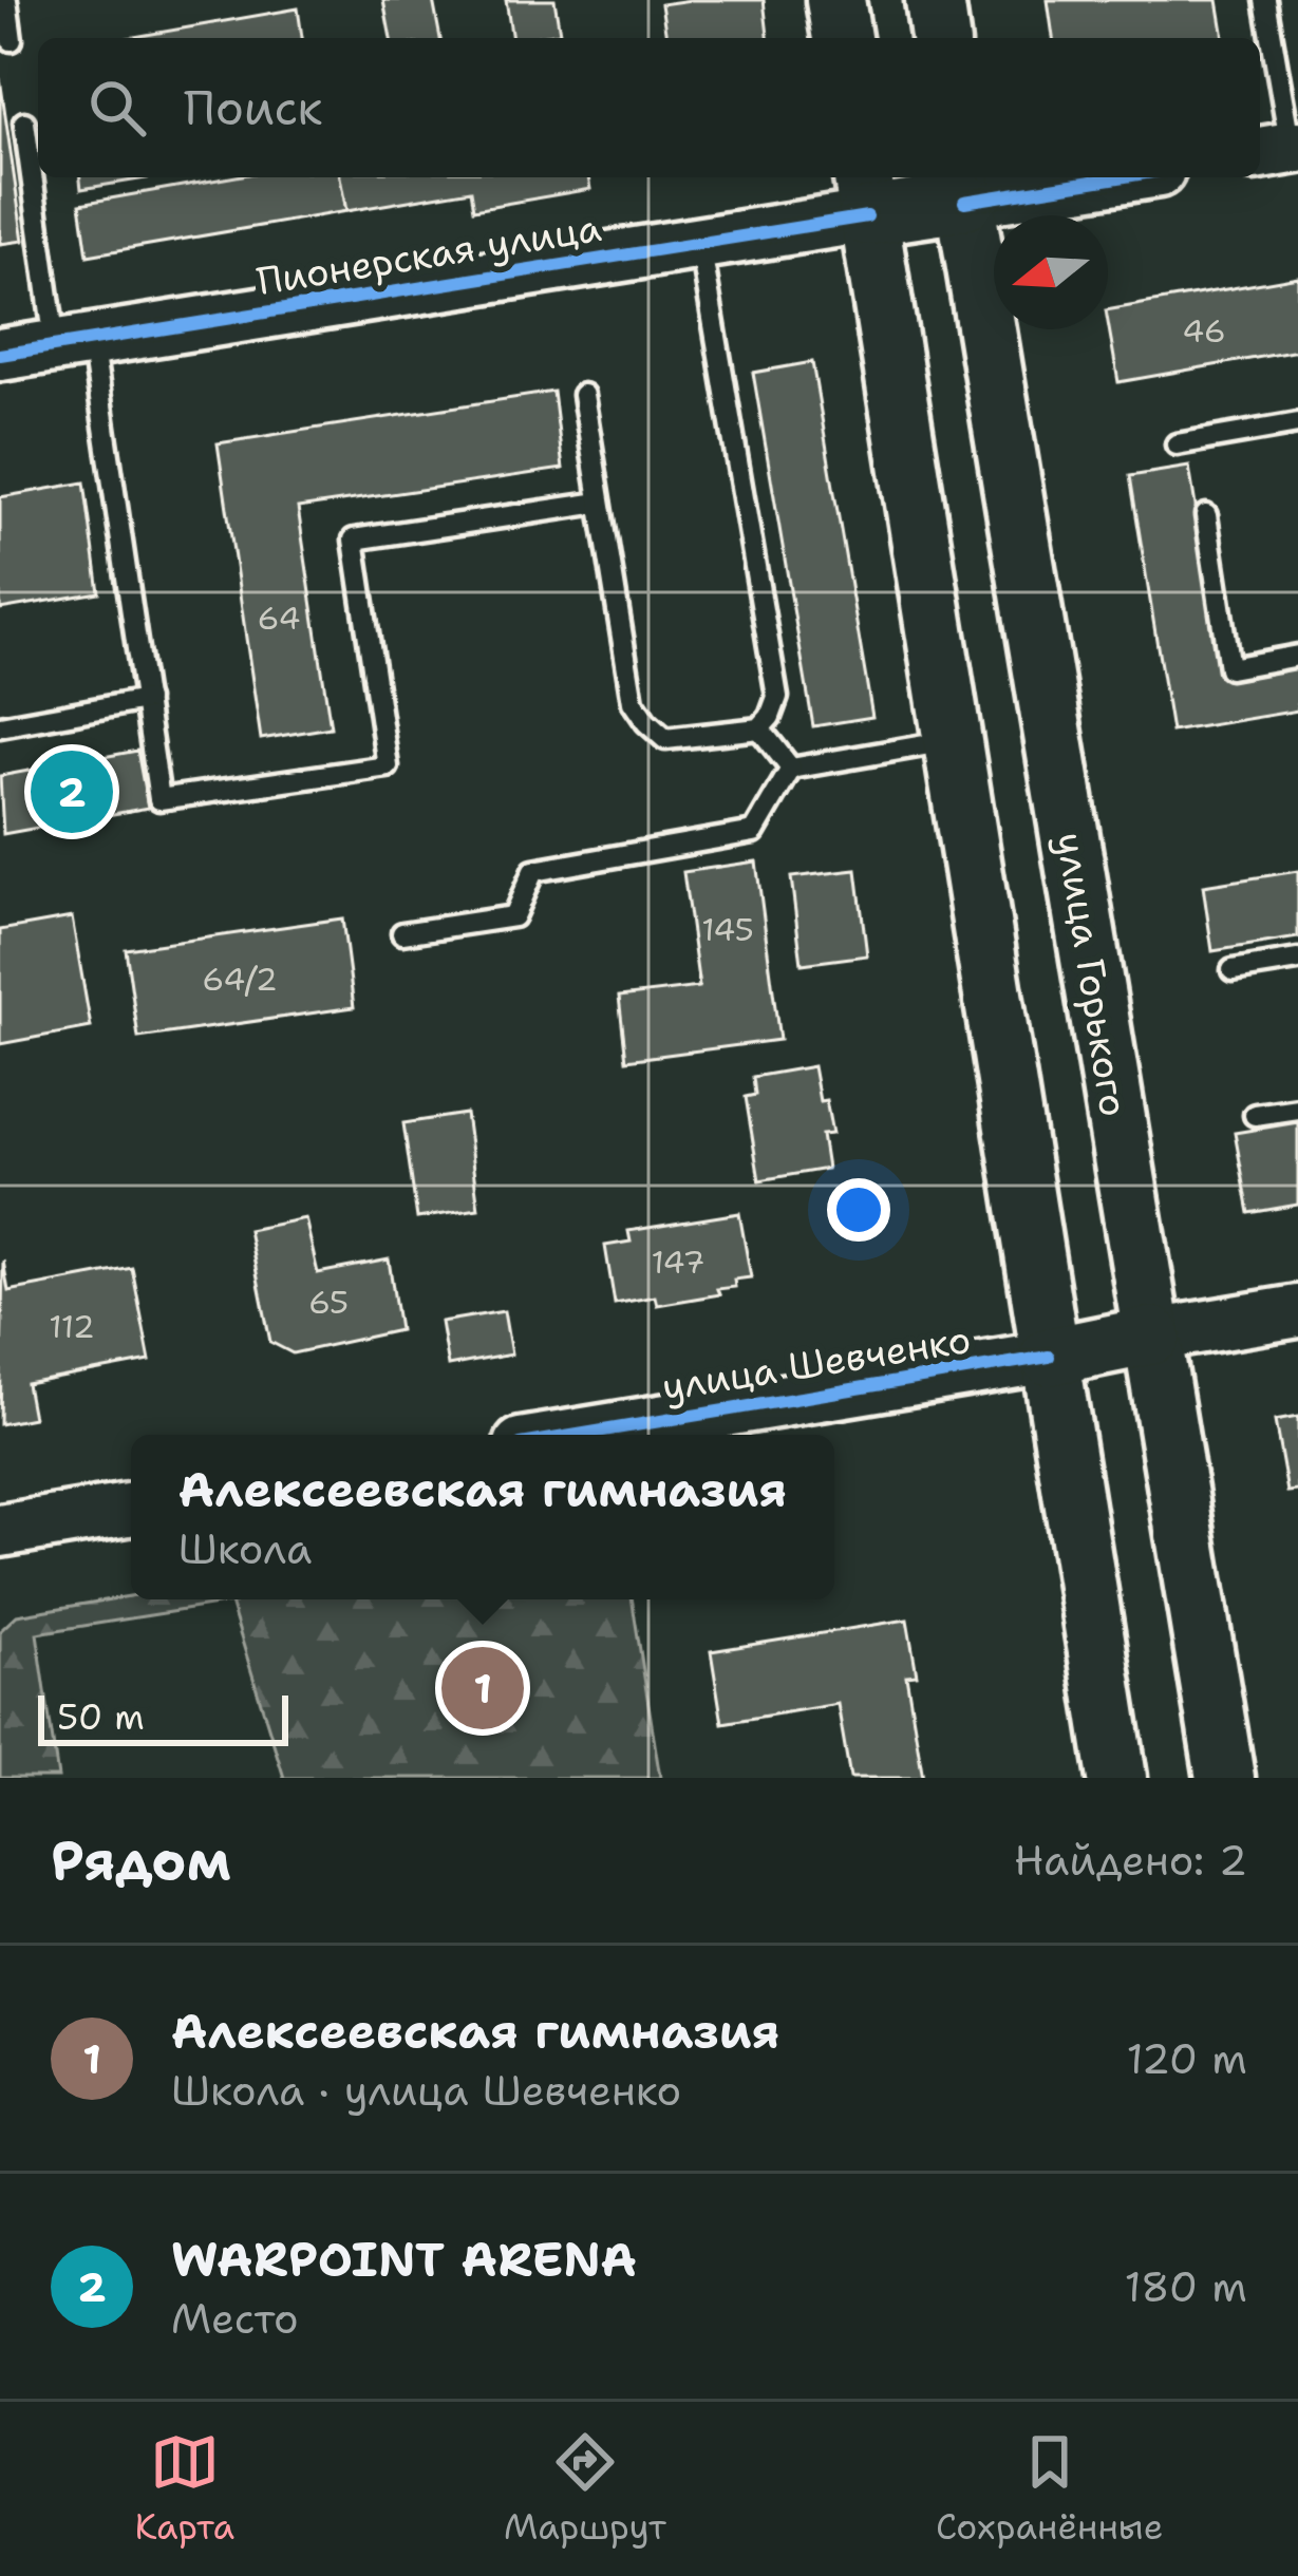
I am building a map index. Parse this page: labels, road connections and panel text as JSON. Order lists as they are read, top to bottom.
{
  "streets": {
    "main road": ["Пионерская улица", "улица Горького", "улица Шевченко"]
  },
  "crossings": [
    ["Пионерская улица", "улица Горького"],
    ["улица Горького", "улица Шевченко"]
  ],
  "house_numbers": [
    "46",
    "64",
    "145",
    "64/2",
    "147",
    "65",
    "112"
  ],
  "scale_bar": "50 m",
  "north": "left",
  "page": {
    "search": "Поиск",
    "pins": ["2", "1"],
    "popup": ["Алексеевская гимназия", "Школа"],
    "scale": "50 m",
    "heading": ["Рядом", "Найдено: 2"],
    "list": [
      {
        "mark": "1",
        "name": "Алексеевская гимназия",
        "note": "Школа · улица Шевченко",
        "value": "120 m"
      },
      {
        "mark": "2",
        "name": "WARPOINT ARENA",
        "note": "Место",
        "value": "180 m"
      }
    ],
    "nav": ["Карта", "Маршрут", "Сохранённые"]
  }
}
